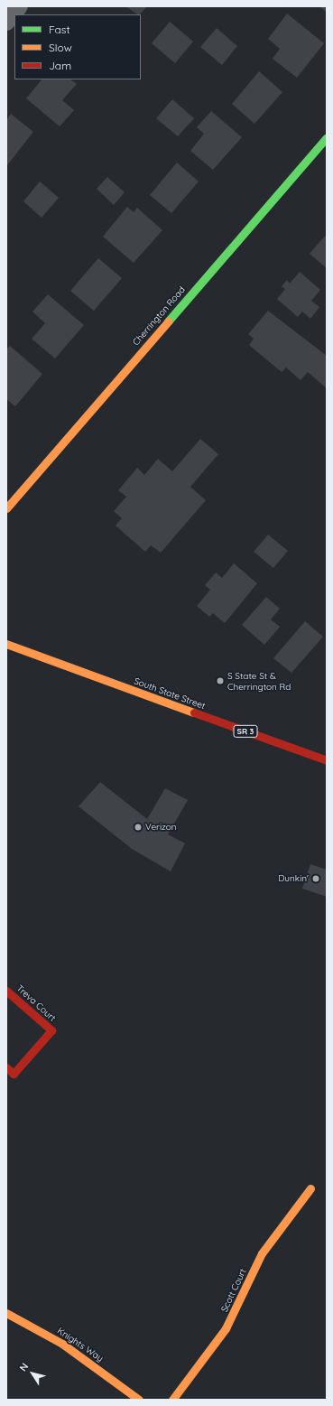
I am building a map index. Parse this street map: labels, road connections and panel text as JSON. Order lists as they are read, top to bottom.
{
  "streets": {
    "street": [
      "Cherrington Road",
      "South State Street",
      "SR 3",
      "Treva Court",
      "Scott Court",
      "Knights Way"
    ]
  },
  "places": ["S State St & Cherrington Rd", "Verizon", "Dunkin'"],
  "legend": ["Fast", "Slow", "Jam"],
  "north": "top left"
}
